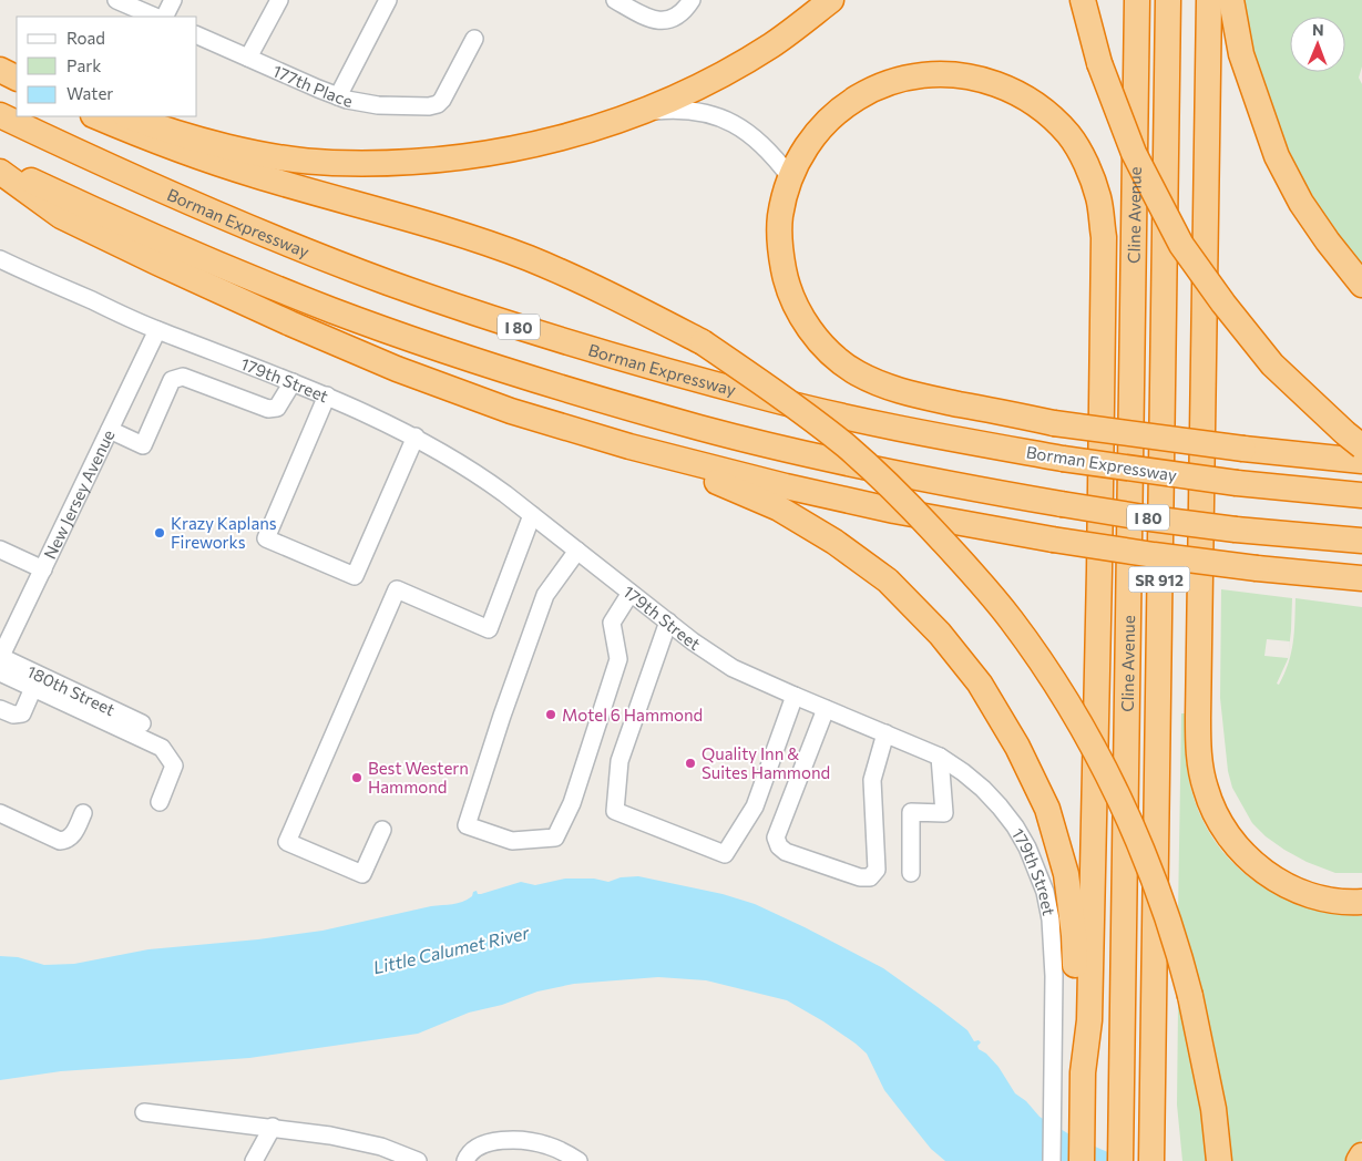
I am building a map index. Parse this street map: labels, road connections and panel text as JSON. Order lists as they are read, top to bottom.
{
  "streets": {
    "highway": [
      "Cline Avenue",
      "Borman Expressway",
      "I 80",
      "SR 912"
    ],
    "street": [
      "177th Place",
      "179th Street",
      "New Jersey Avenue",
      "180th Street"
    ]
  },
  "crossings": [
    ["179th Street", "New Jersey Avenue"],
    ["New Jersey Avenue", "180th Street"]
  ],
  "water": ["Little Calumet River"],
  "places": [
    "Krazy Kaplans Fireworks",
    "Motel 6 Hammond",
    "Quality Inn & Suites Hammond",
    "Best Western Hammond"
  ],
  "legend": ["Road", "Park", "Water"],
  "north": "top"
}
